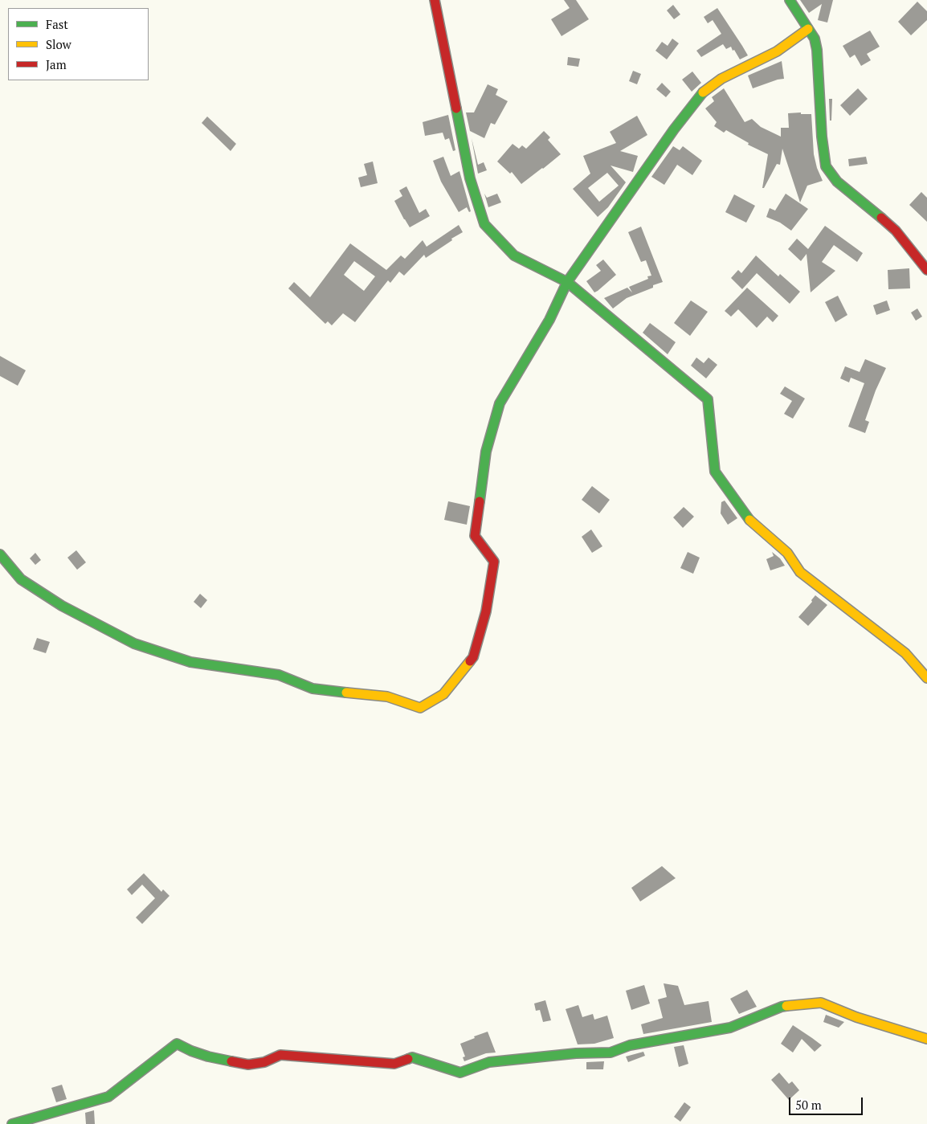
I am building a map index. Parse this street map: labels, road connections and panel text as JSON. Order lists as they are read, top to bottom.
{
  "legend": ["Fast", "Slow", "Jam"],
  "scale_bar": "50 m"
}
